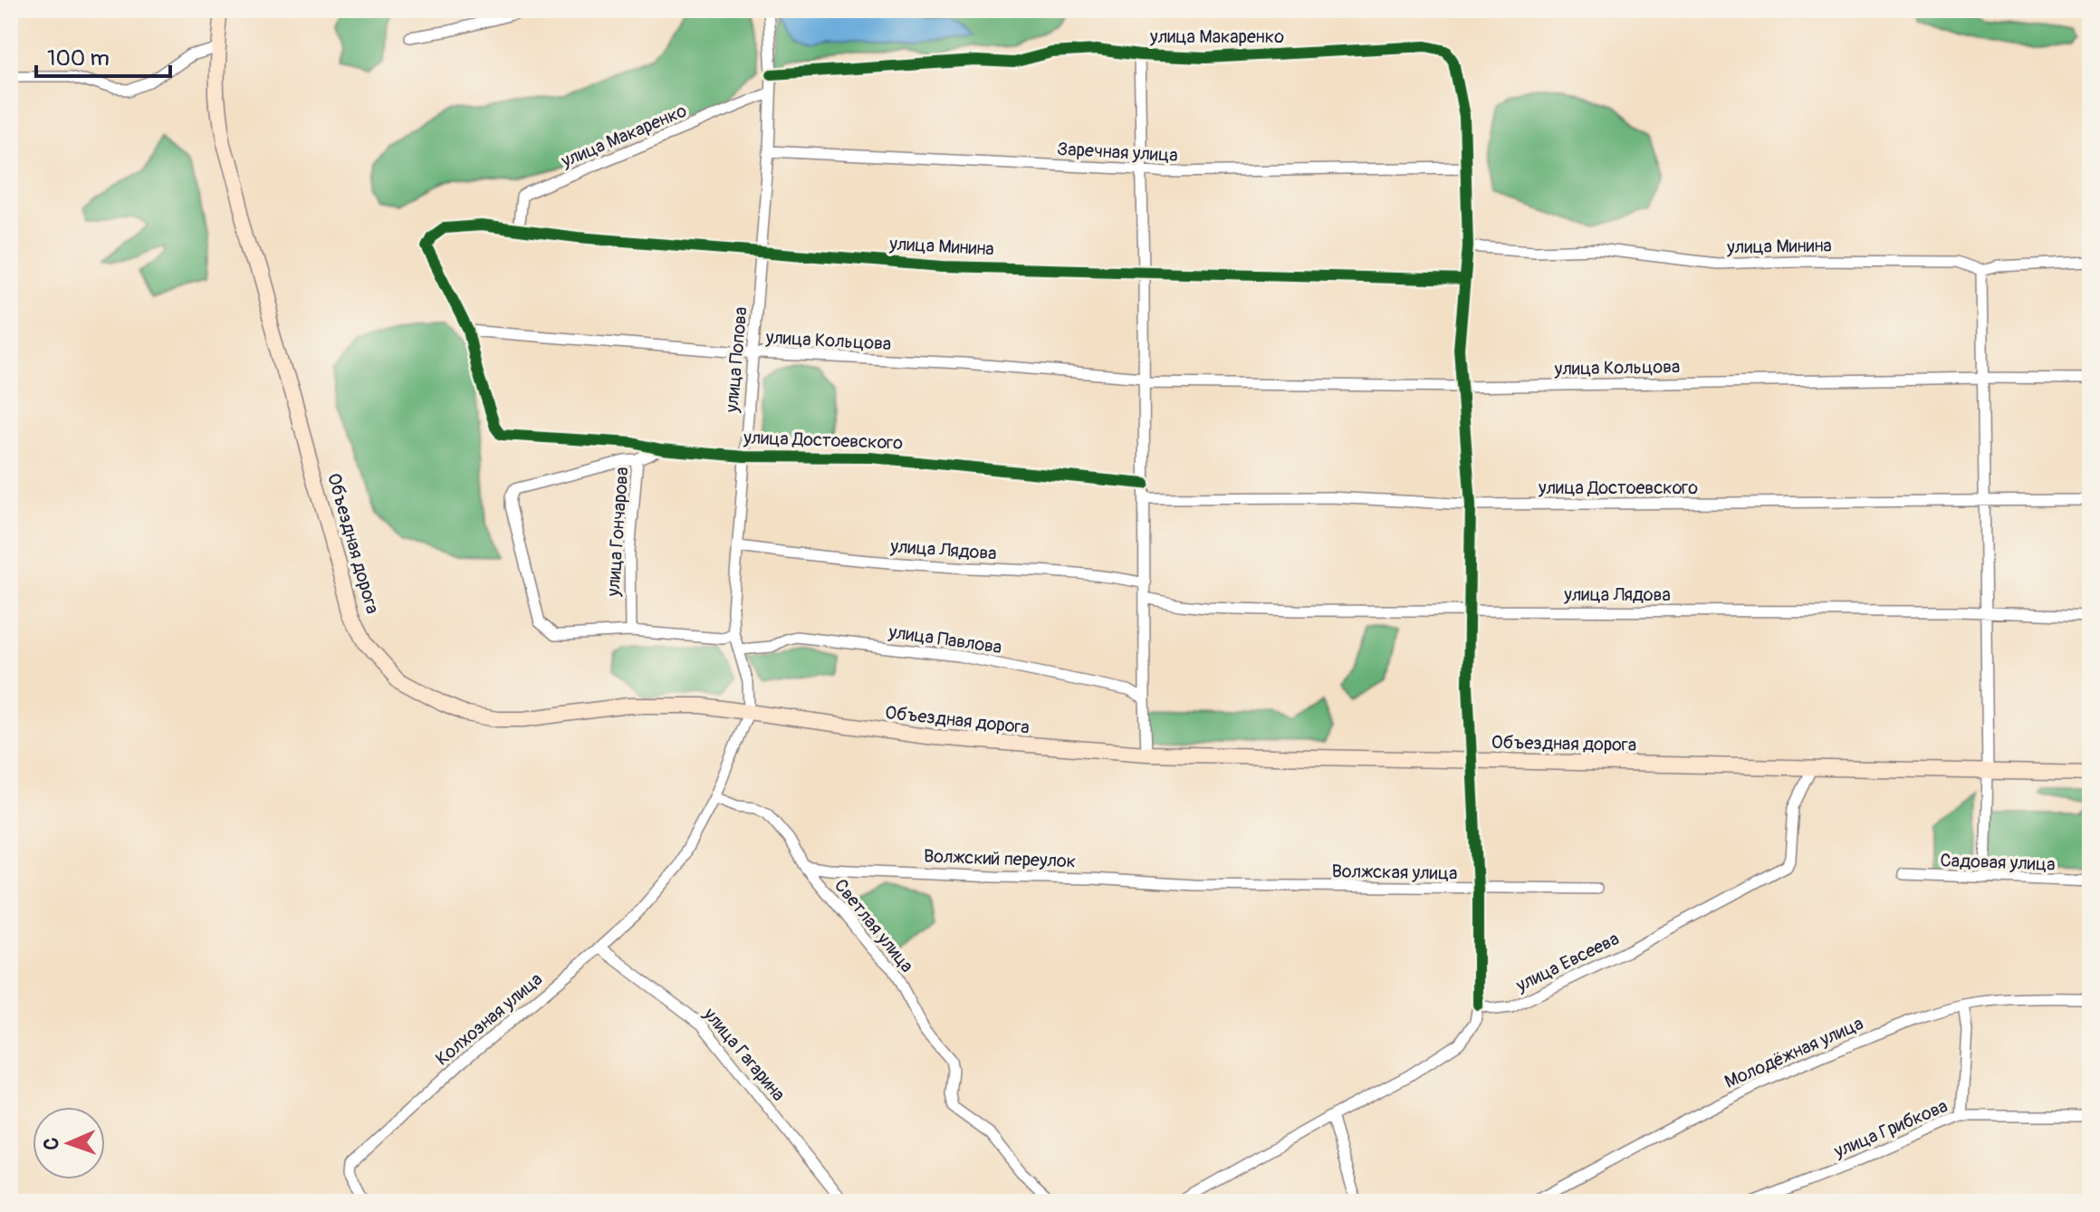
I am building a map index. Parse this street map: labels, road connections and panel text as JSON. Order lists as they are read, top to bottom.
{
  "streets": {
    "main road": ["Объездная дорога"],
    "street": [
      "улица Макаренко",
      "Заречная улица",
      "улица Минина",
      "улица Кольцова",
      "улица Попова",
      "улица Достоевского",
      "улица Гончарова",
      "улица Лядова",
      "улица Павлова",
      "Волжский переулок",
      "Садовая улица",
      "Волжская улица",
      "Светлая улица",
      "улица Евсеева",
      "Колхозная улица",
      "Молодёжная улица",
      "улица Гагарина",
      "улица Грибкова"
    ]
  },
  "crossings": [
    ["улица Макаренко", "Заречная улица"],
    ["улица Макаренко", "улица Минина"],
    ["улица Макаренко", "улица Попова"],
    ["Заречная улица", "улица Попова"],
    ["улица Минина", "улица Кольцова"],
    ["улица Минина", "улица Попова"],
    ["улица Минина", "улица Достоевского"],
    ["улица Кольцова", "улица Попова"],
    ["улица Кольцова", "улица Достоевского"],
    ["улица Попова", "улица Достоевского"],
    ["улица Попова", "Объездная дорога"],
    ["улица Попова", "улица Лядова"],
    ["улица Попова", "улица Павлова"],
    ["улица Попова", "Колхозная улица"],
    ["улица Достоевского", "улица Гончарова"],
    ["Объездная дорога", "улица Евсеева"],
    ["Объездная дорога", "Колхозная улица"],
    ["Волжский переулок", "Волжская улица"],
    ["Волжский переулок", "Светлая улица"],
    ["Светлая улица", "Колхозная улица"],
    ["Колхозная улица", "улица Гагарина"]
  ],
  "scale_bar": "100 m",
  "north": "left"
}
